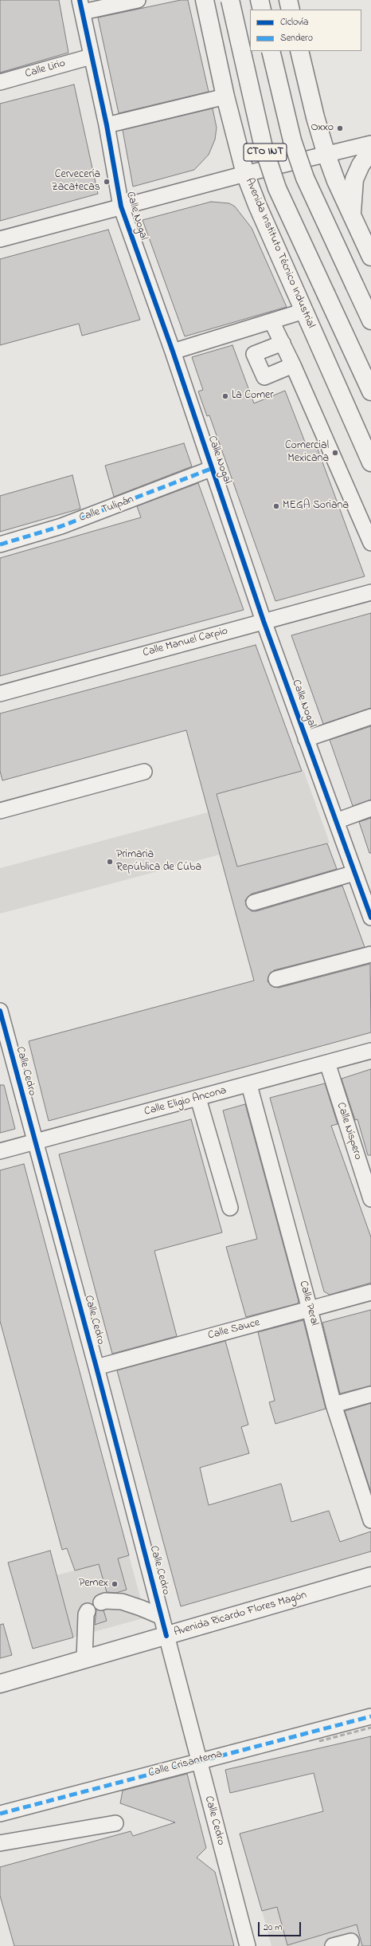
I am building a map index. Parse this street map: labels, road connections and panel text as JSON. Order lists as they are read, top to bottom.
{
  "streets": {
    "main road": ["CTO INT", "Avenida Instituto Técnico Industrial", "Avenida Ricardo Flores Magón"],
    "street": [
      "Calle Lirio",
      "Calle Nogal",
      "Calle Tulipán",
      "Calle Manuel Carpio",
      "Calle Cedro",
      "Calle Eligio Ancona",
      "Calle Níspero",
      "Calle Peral",
      "Calle Sauce",
      "Calle Crisantema"
    ]
  },
  "crossings": [
    ["Calle Lirio", "Calle Nogal"],
    ["Calle Nogal", "Calle Tulipán"],
    ["Calle Nogal", "Calle Manuel Carpio"],
    ["Calle Cedro", "Calle Eligio Ancona"],
    ["Calle Cedro", "Calle Sauce"],
    ["Calle Cedro", "Avenida Ricardo Flores Magón"],
    ["Calle Cedro", "Calle Crisantema"],
    ["Calle Eligio Ancona", "Calle Níspero"],
    ["Calle Eligio Ancona", "Calle Peral"],
    ["Calle Peral", "Calle Sauce"]
  ],
  "places": [
    "Oxxo",
    "Cervecería Zacatecas",
    "La Comer",
    "Comercial Mexicana",
    "MEGA Soriana",
    "Primaria República de Cúba",
    "Pemex"
  ],
  "legend": ["Ciclovía", "Sendero"],
  "scale_bar": "20 m"
}
